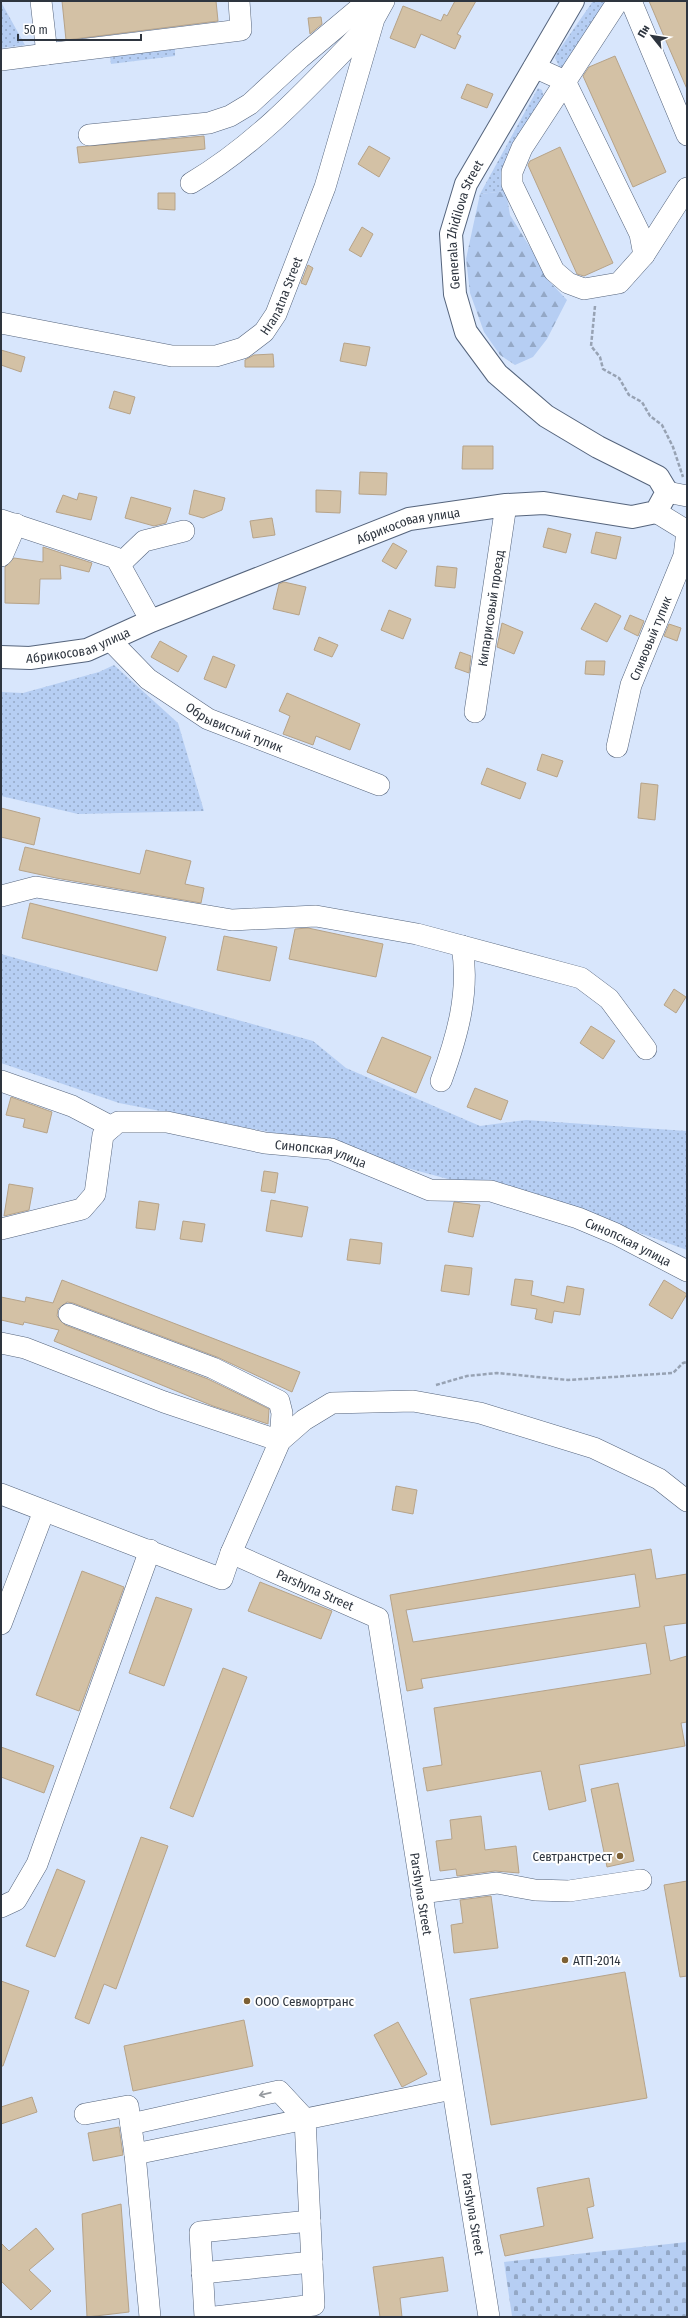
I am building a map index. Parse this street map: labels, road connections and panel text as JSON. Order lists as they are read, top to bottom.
{
  "streets": {
    "main road": ["Generala Zhidilova Street", "Абрикосовая улица"],
    "street": [
      "Hranatna Street",
      "Кипарисовый проезд",
      "Сливовый тупик",
      "Обрывистый тупик",
      "Синопская улица",
      "Parshyna Street"
    ]
  },
  "crossings": [
    ["Абрикосовая улица", "Кипарисовый проезд"],
    ["Абрикосовая улица", "Сливовый тупик"],
    ["Абрикосовая улица", "Обрывистый тупик"]
  ],
  "places": ["Севтранстрест", "АТП-2014", "ООО Севмортранс"],
  "scale_bar": "50 m",
  "north": "top left"
}
